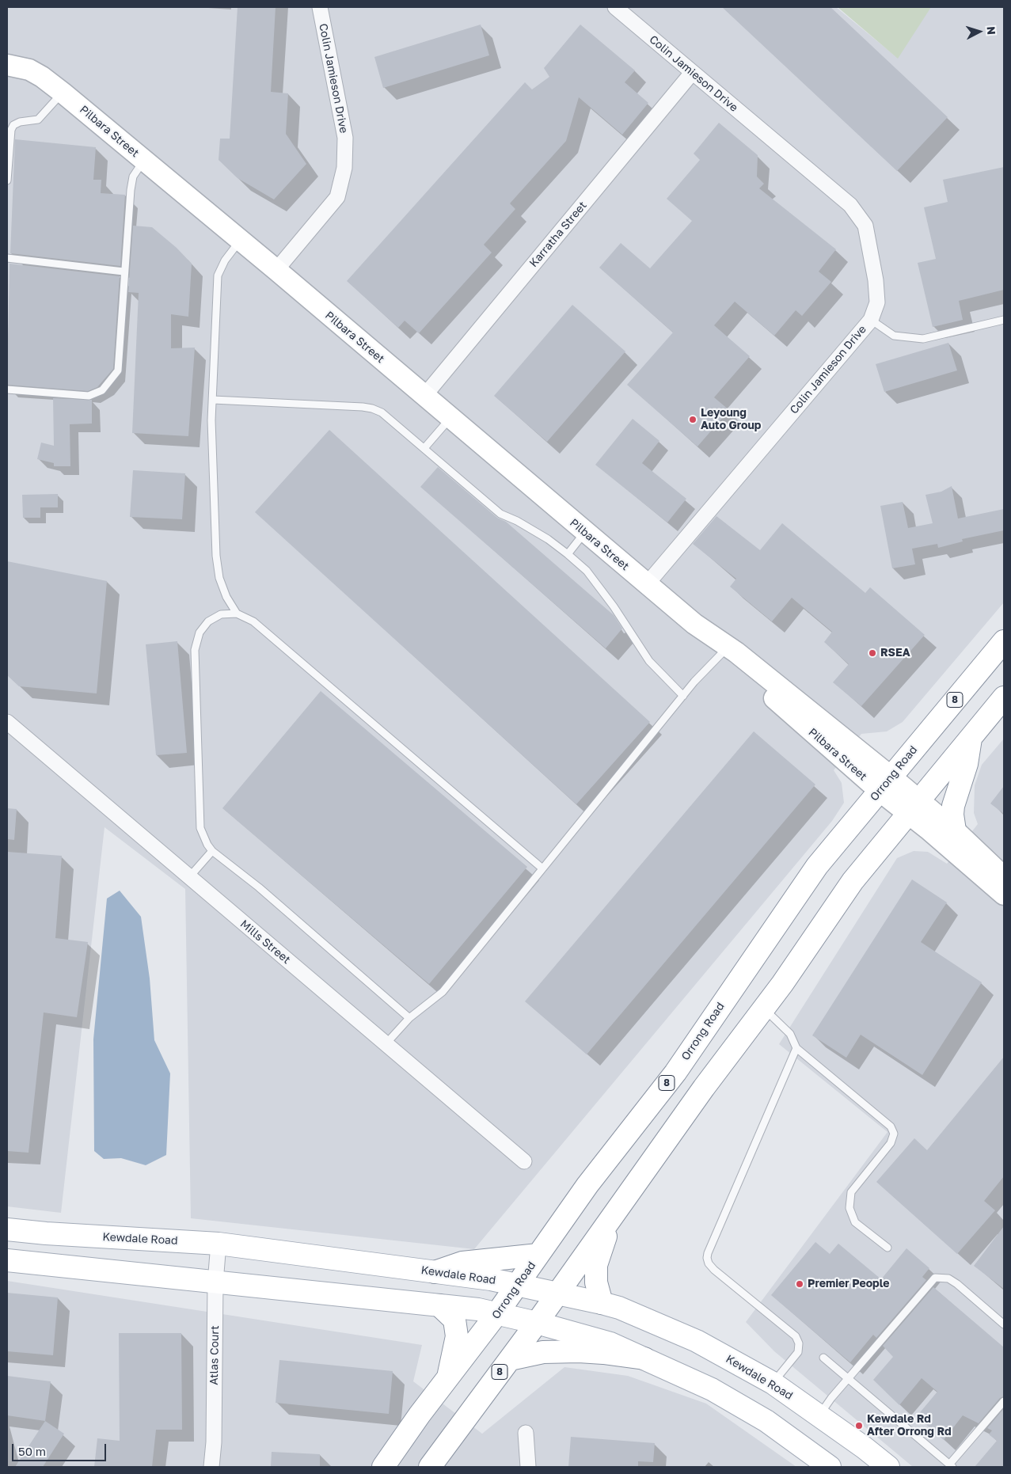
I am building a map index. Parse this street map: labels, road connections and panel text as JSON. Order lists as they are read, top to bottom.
{
  "streets": {
    "main road": [
      "Pilbara Street",
      "8",
      "Orrong Road",
      "Kewdale Road"
    ],
    "street": [
      "Colin Jamieson Drive",
      "Karratha Street",
      "Mills Street",
      "Atlas Court"
    ]
  },
  "crossings": [
    ["Colin Jamieson Drive", "Pilbara Street"],
    ["Colin Jamieson Drive", "Karratha Street"],
    ["Pilbara Street", "Karratha Street"],
    ["Pilbara Street", "8"],
    ["Pilbara Street", "Orrong Road"],
    ["8", "Kewdale Road"],
    ["Orrong Road", "Kewdale Road"],
    ["Kewdale Road", "Atlas Court"]
  ],
  "places": [
    "Leyoung Auto Group",
    "RSEA",
    "Premier People",
    "Kewdale Rd After Orrong Rd"
  ],
  "scale_bar": "50 m",
  "north": "right"
}
